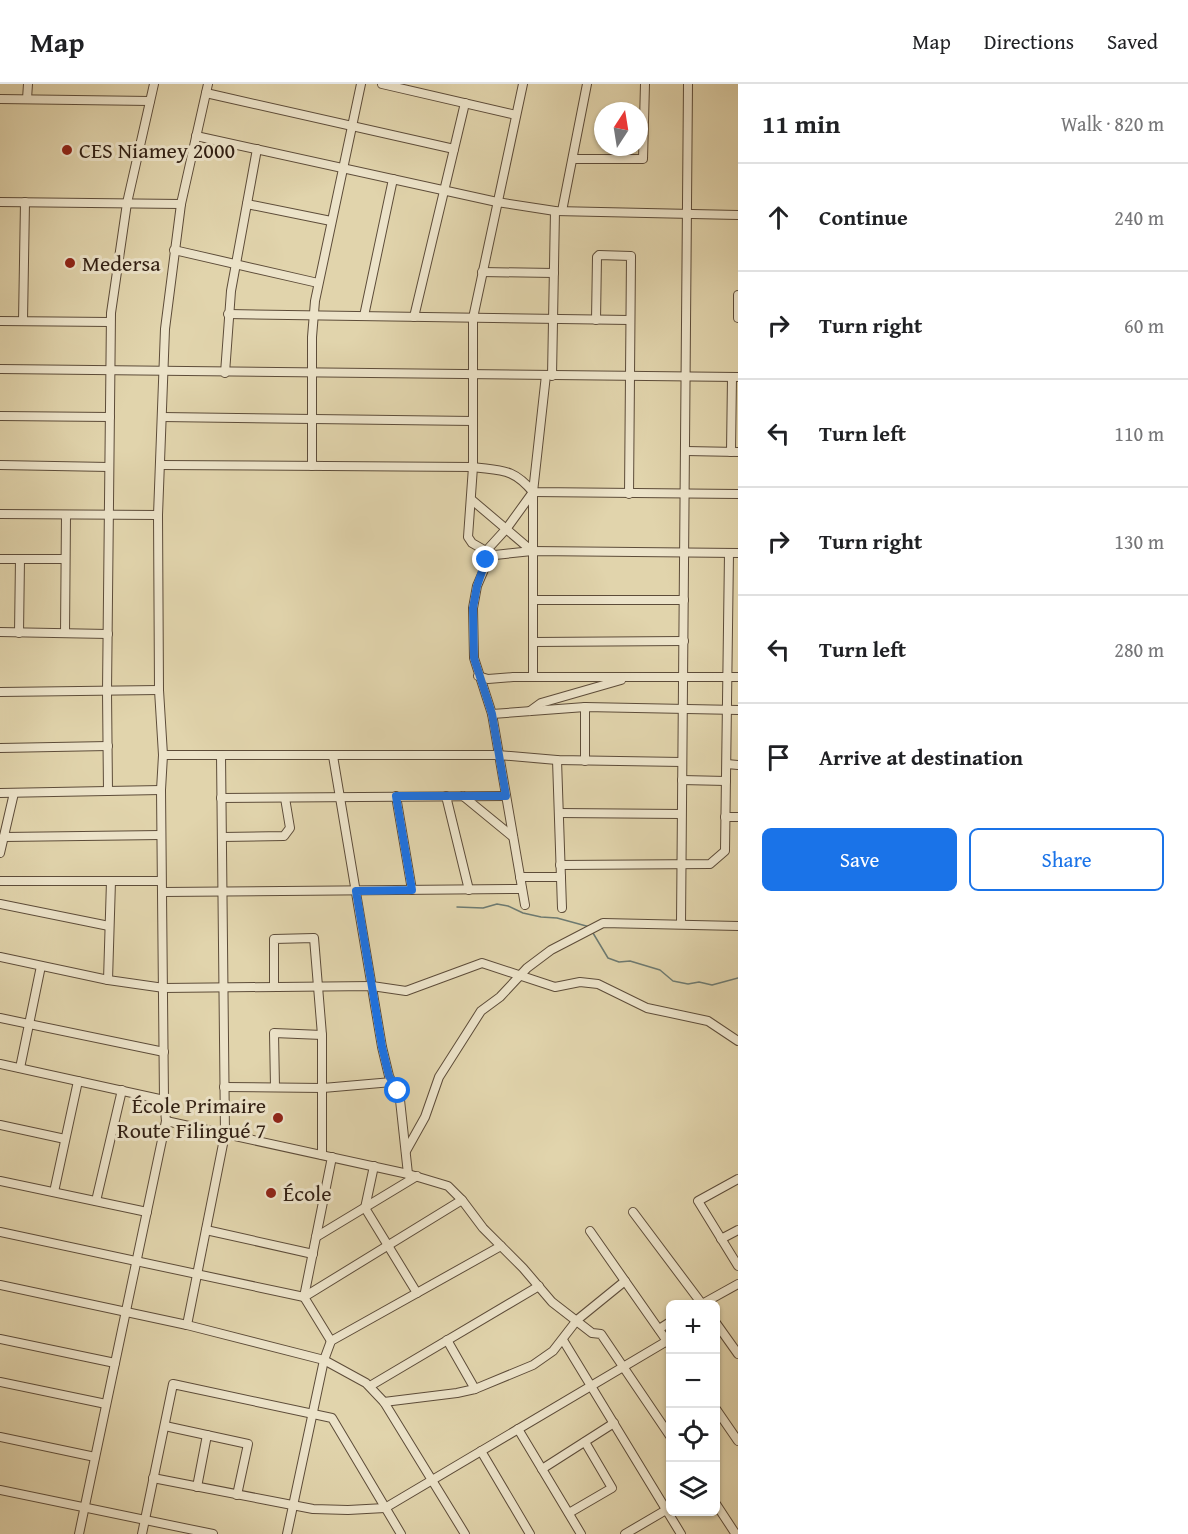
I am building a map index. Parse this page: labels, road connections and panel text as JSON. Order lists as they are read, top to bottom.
{
  "places": [
    "CES Niamey 2000",
    "Medersa",
    "École Primaire Route Filingué 7",
    "École"
  ],
  "north": "top",
  "page": {
    "header": "Map",
    "nav": ["Map", "Directions", "Saved"],
    "heading": ["11 min", "Walk · 820 m"],
    "list": [
      ["Continue", "240 m"],
      ["Turn right", "60 m"],
      ["Turn left", "110 m"],
      ["Turn right", "130 m"],
      ["Turn left", "280 m"],
      "Arrive at destination"
    ],
    "buttons": ["Save", "Share"],
    "map_buttons": ["+", "−"]
  }
}
